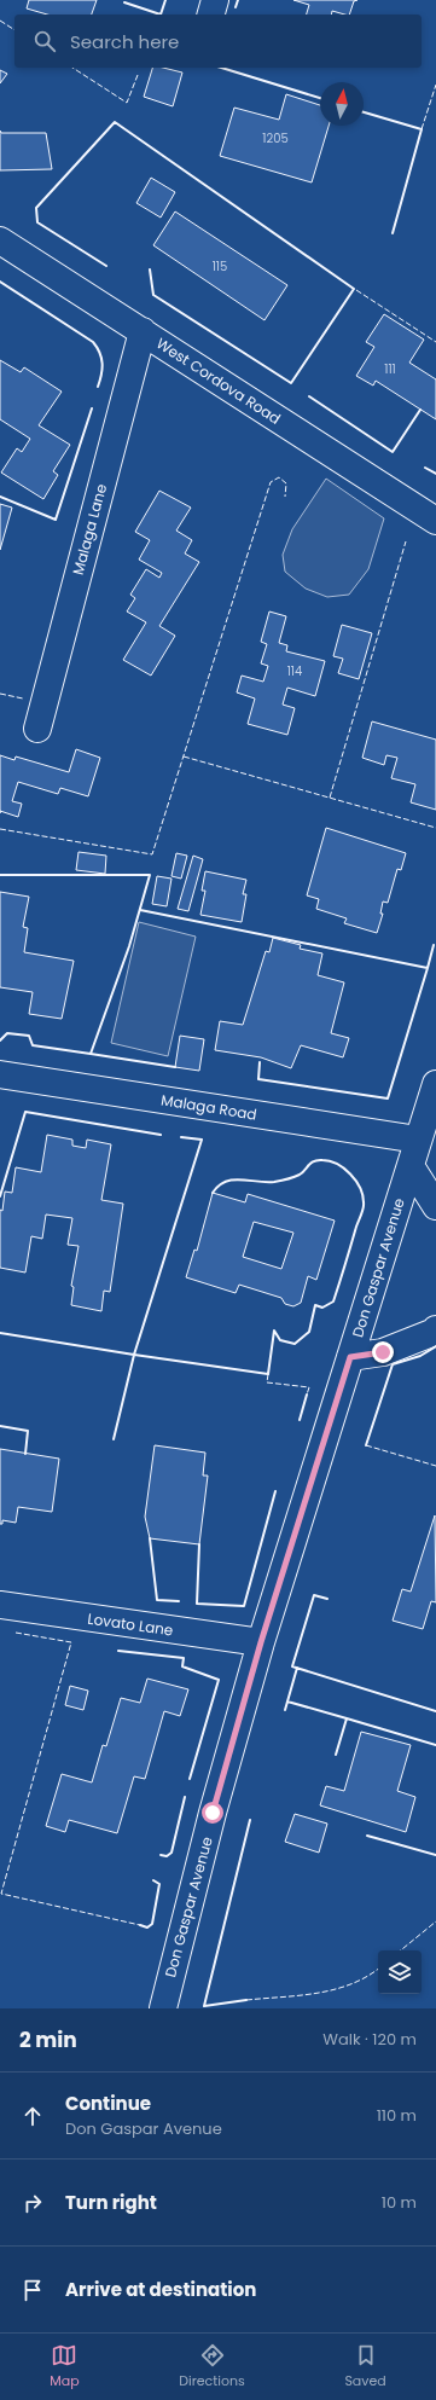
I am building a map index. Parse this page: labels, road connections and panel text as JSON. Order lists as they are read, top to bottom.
{
  "streets": {
    "street": [
      "West Cordova Road",
      "Malaga Lane",
      "Malaga Road",
      "Don Gaspar Avenue",
      "Lovato Lane"
    ]
  },
  "crossings": [
    ["West Cordova Road", "Malaga Lane"],
    ["Malaga Road", "Don Gaspar Avenue"],
    ["Don Gaspar Avenue", "Lovato Lane"]
  ],
  "house_numbers": [
    "1205",
    "115",
    "111",
    "114"
  ],
  "north": "top",
  "page": {
    "search": "Search here",
    "heading": ["2 min", "Walk · 120 m"],
    "list": [
      ["Continue", "Don Gaspar Avenue", "110 m"],
      ["Turn right", "10 m"],
      "Arrive at destination"
    ],
    "nav": ["Map", "Directions", "Saved"]
  }
}
